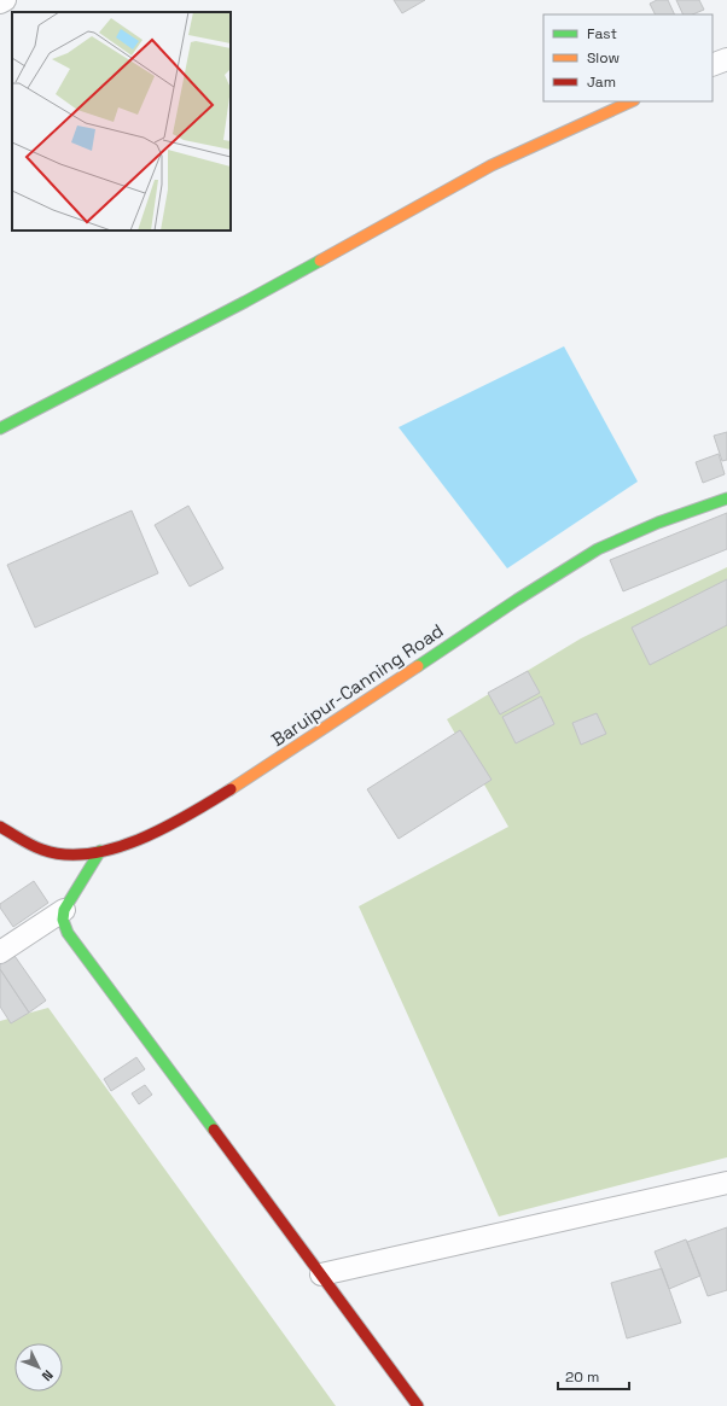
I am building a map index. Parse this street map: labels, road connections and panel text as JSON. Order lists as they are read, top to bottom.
{
  "streets": {
    "street": ["Baruipur-Canning Road"]
  },
  "legend": ["Fast", "Slow", "Jam"],
  "scale_bar": "20 m",
  "north": "bottom right"
}
